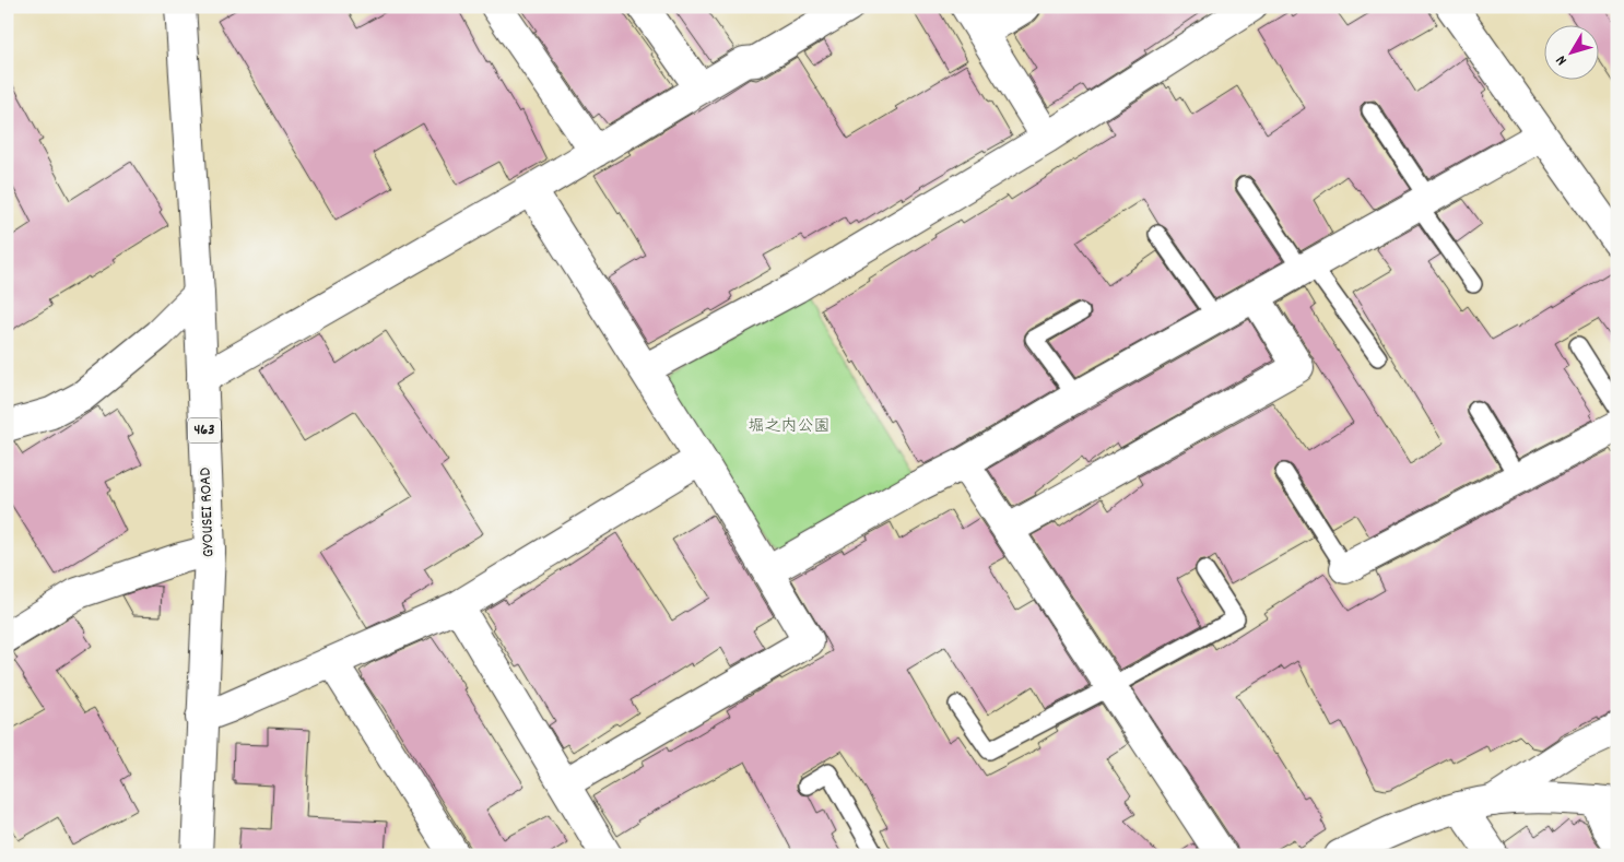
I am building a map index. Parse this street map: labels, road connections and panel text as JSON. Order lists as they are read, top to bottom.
{
  "streets": {
    "main road": ["463", "GYOUSEI ROAD"]
  },
  "parks": ["堀之内公園"],
  "north": "bottom left"
}
